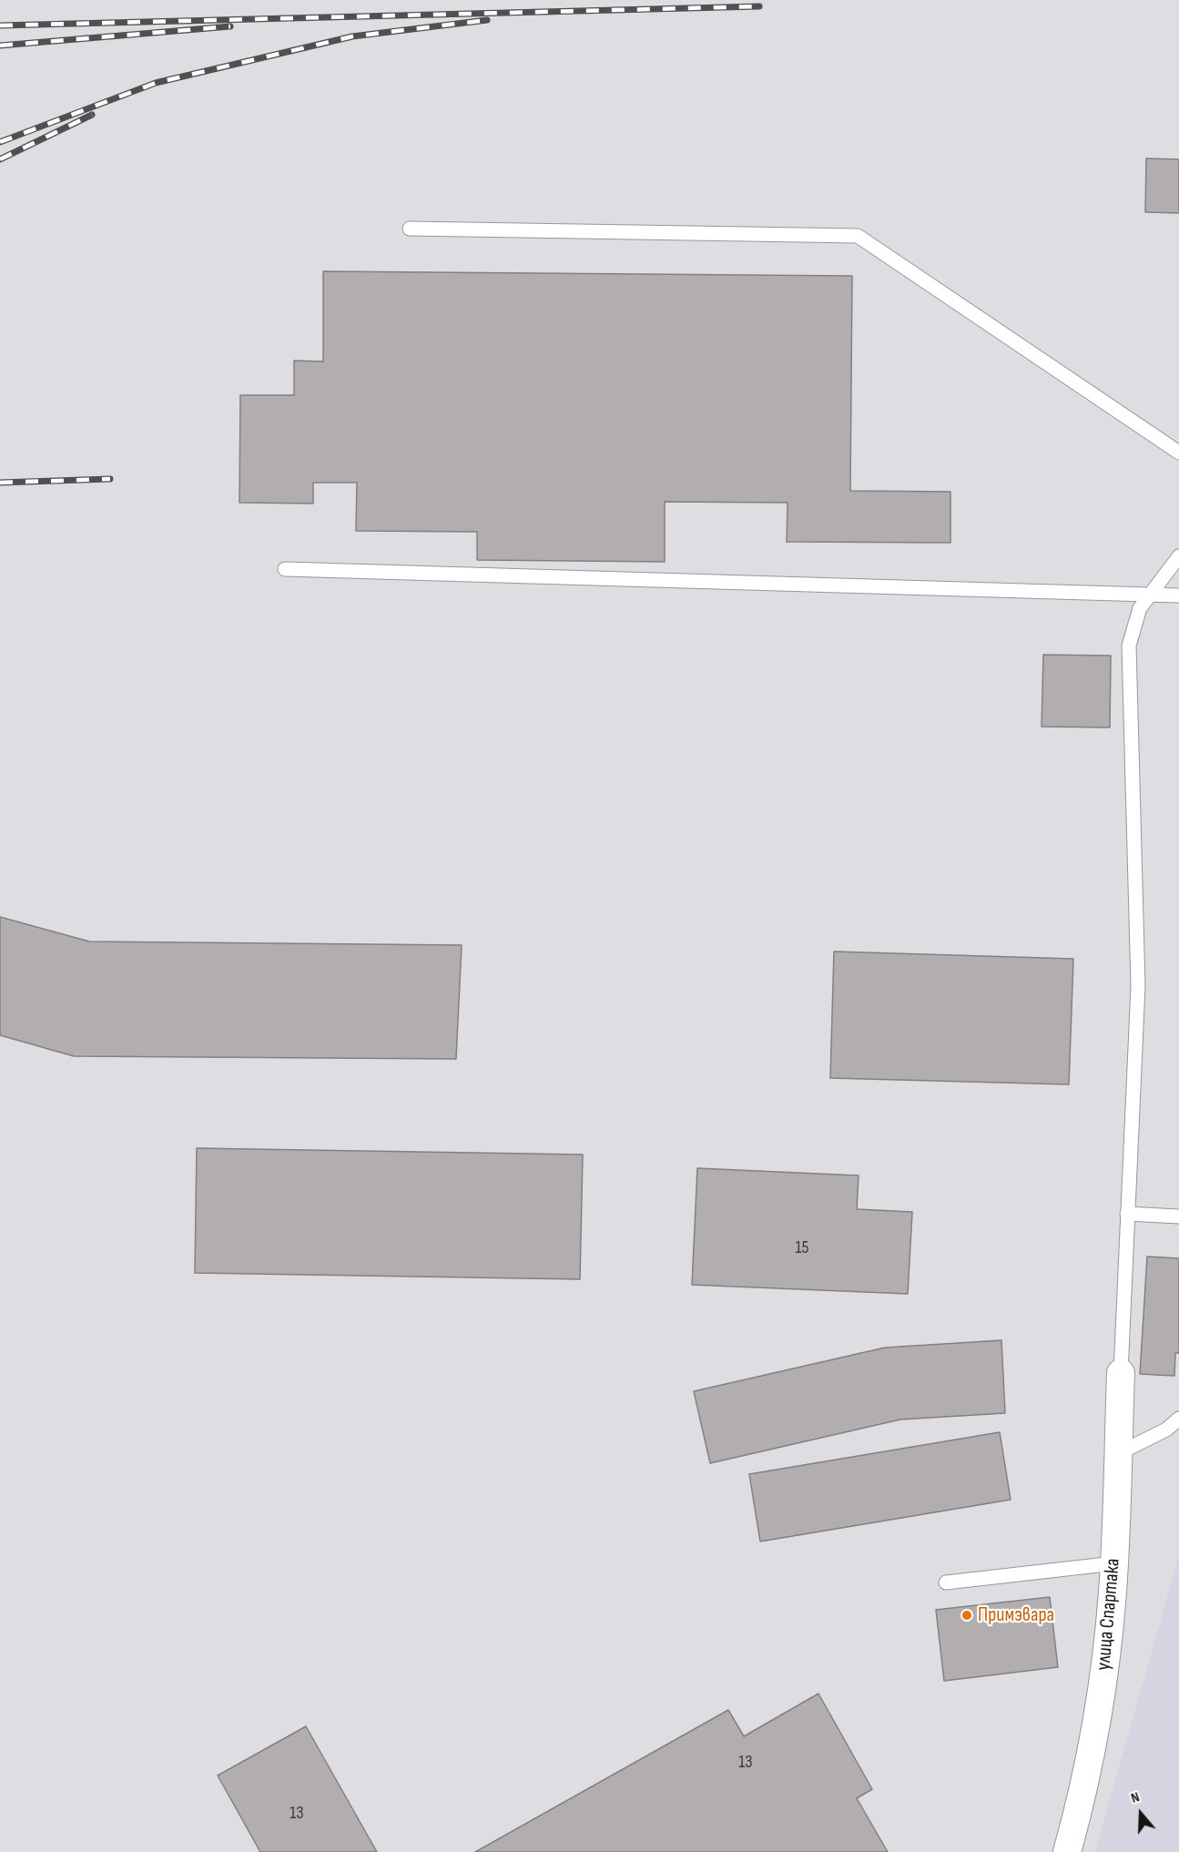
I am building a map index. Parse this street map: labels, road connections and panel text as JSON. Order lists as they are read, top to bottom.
{
  "streets": {
    "street": ["улица Спартака"]
  },
  "places": ["Примэвара"],
  "house_numbers": ["15", "13", "13"],
  "north": "top"
}
